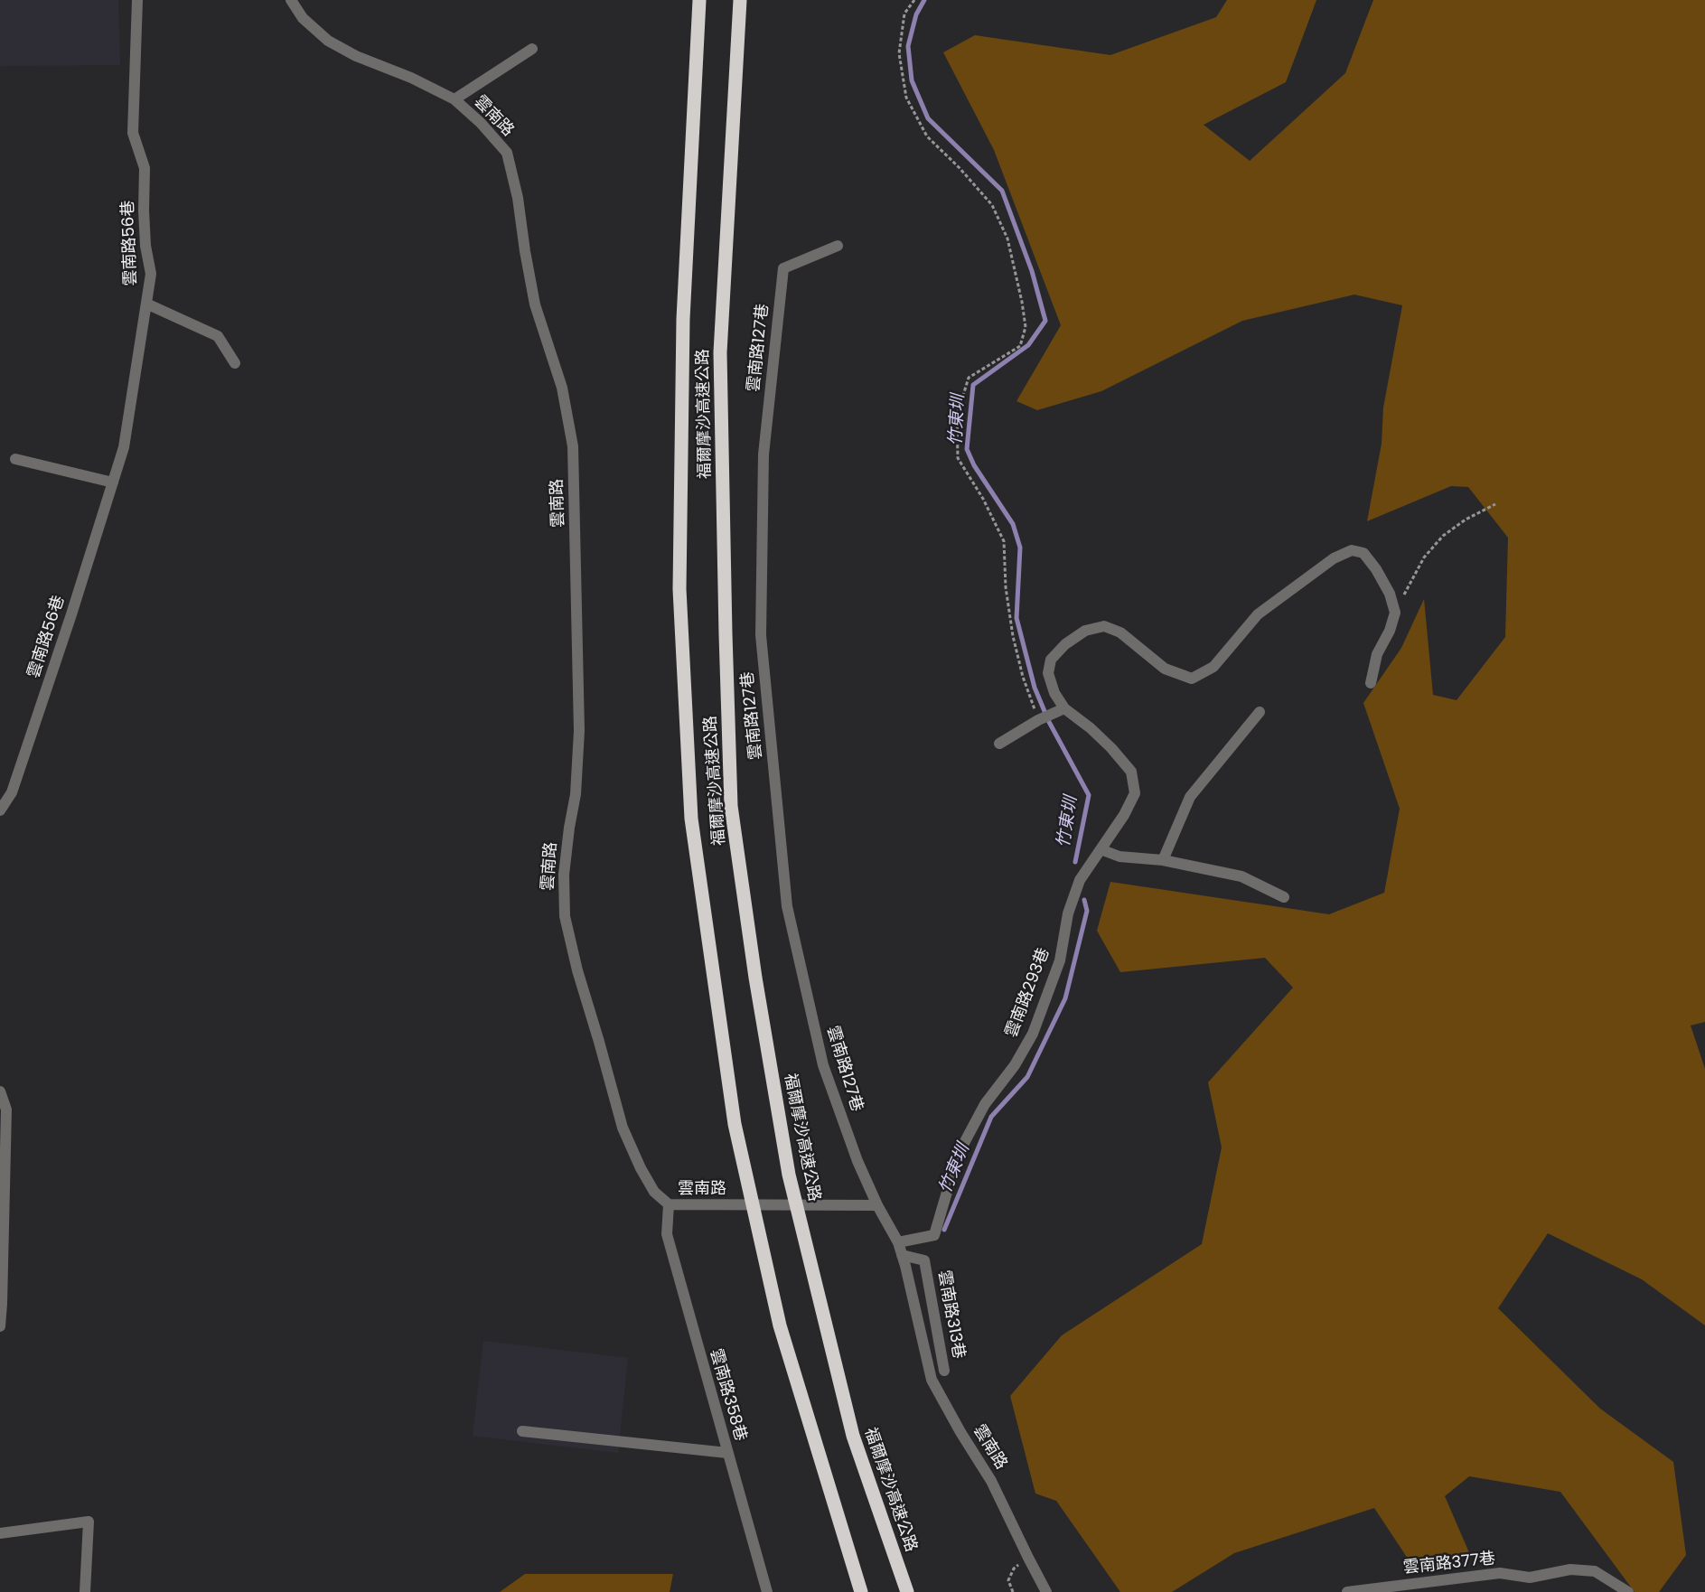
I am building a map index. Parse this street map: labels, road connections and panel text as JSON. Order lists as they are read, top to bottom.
{
  "streets": {
    "highway": ["福爾摩沙高速公路"],
    "street": [
      "雲南路",
      "雲南路56巷",
      "雲南路127巷",
      "雲南路293巷",
      "雲南路313巷",
      "雲南路358巷",
      "雲南路377巷"
    ]
  },
  "crossings": [
    ["雲南路", "雲南路127巷"],
    ["雲南路", "雲南路293巷"],
    ["雲南路", "雲南路313巷"],
    ["雲南路", "雲南路358巷"]
  ],
  "water": ["竹東圳"]
}
